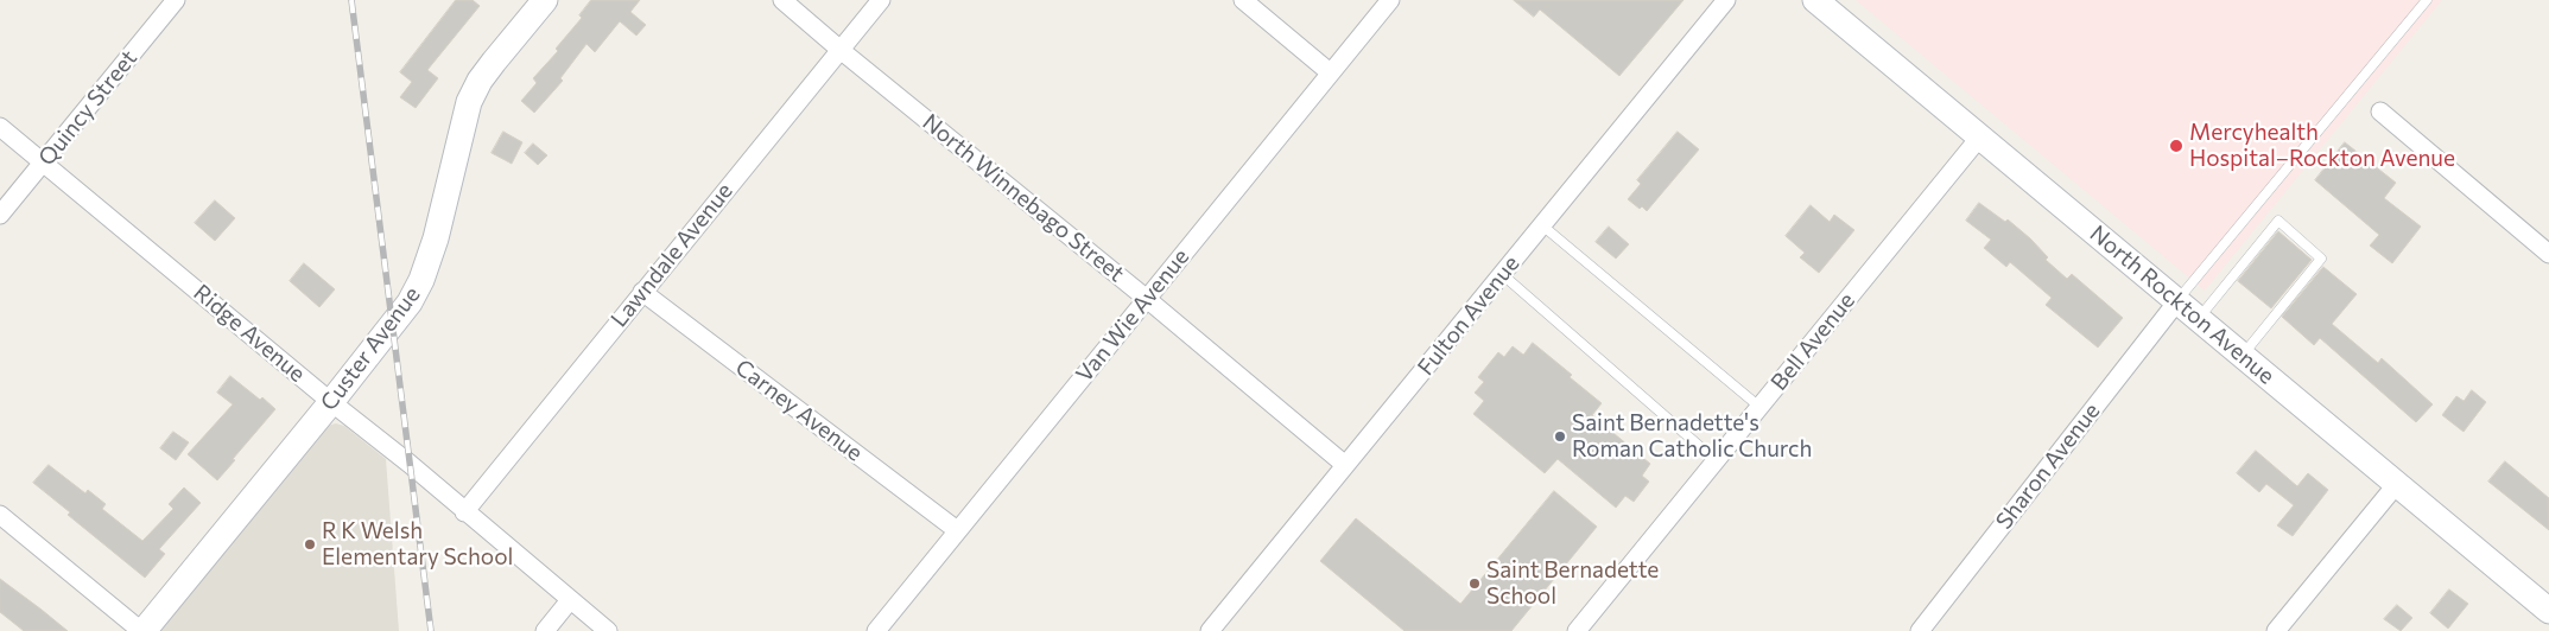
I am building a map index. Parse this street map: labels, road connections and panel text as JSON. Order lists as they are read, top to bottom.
{
  "streets": {
    "main road": ["North Rockton Avenue", "Custer Avenue"],
    "street": [
      "Quincy Street",
      "North Winnebago Street",
      "Lawndale Avenue",
      "Van Wie Avenue",
      "Fulton Avenue",
      "Ridge Avenue",
      "Bell Avenue",
      "Carney Avenue",
      "Sharon Avenue"
    ]
  },
  "crossings": [
    ["Quincy Street", "Ridge Avenue"],
    ["North Winnebago Street", "Lawndale Avenue"],
    ["North Winnebago Street", "Van Wie Avenue"],
    ["North Winnebago Street", "Fulton Avenue"],
    ["Lawndale Avenue", "Ridge Avenue"],
    ["Lawndale Avenue", "Carney Avenue"],
    ["North Rockton Avenue", "Bell Avenue"],
    ["North Rockton Avenue", "Sharon Avenue"],
    ["Van Wie Avenue", "Carney Avenue"],
    ["Ridge Avenue", "Custer Avenue"]
  ],
  "places": [
    "Mercyhealth Hospital–Rockton Avenue",
    "Saint Bernadette's Roman Catholic Church",
    "R K Welsh Elementary School",
    "Saint Bernadette School"
  ]
}
